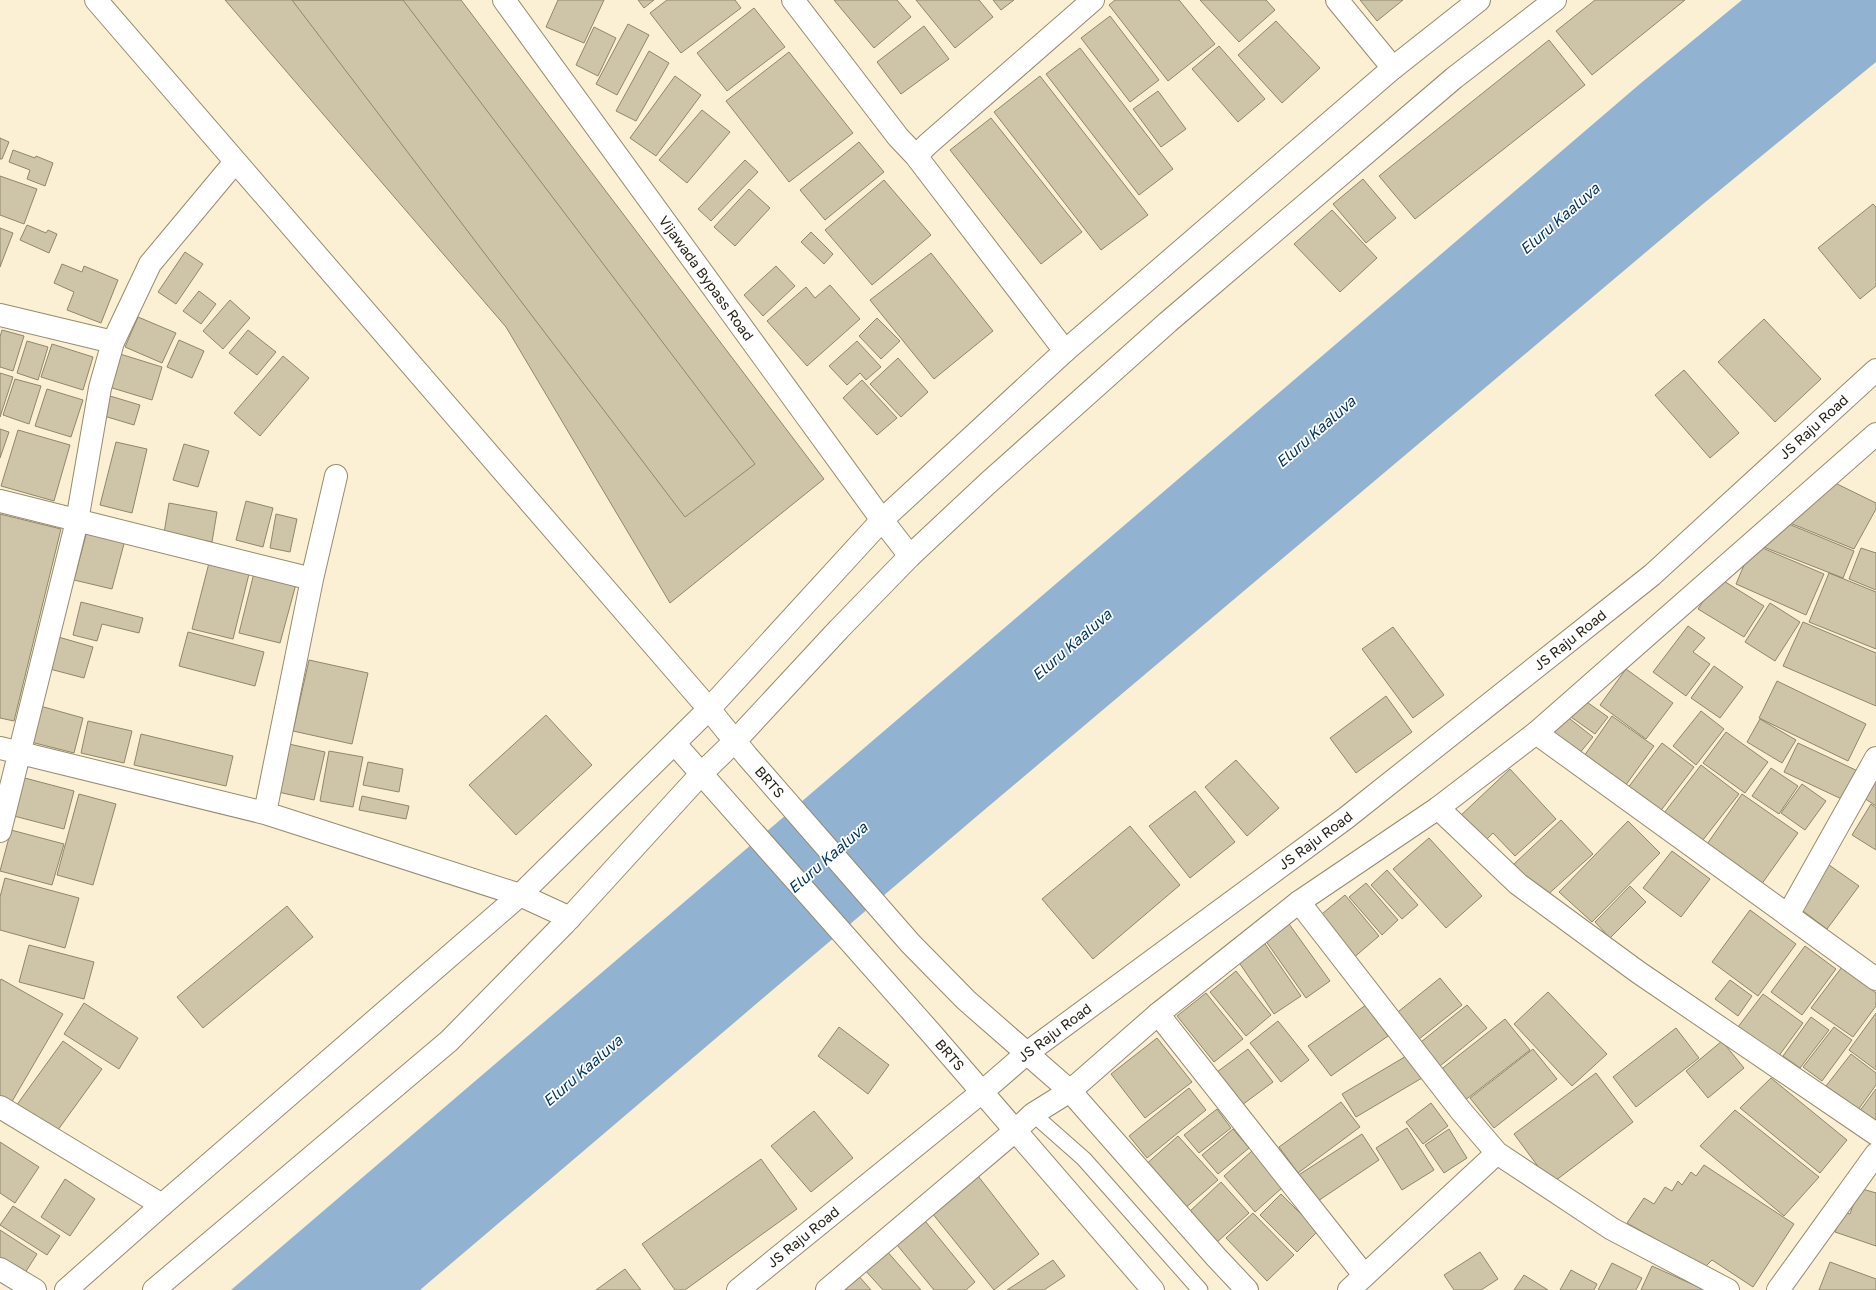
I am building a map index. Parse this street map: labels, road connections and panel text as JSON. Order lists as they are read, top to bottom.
{
  "streets": {
    "main road": ["Vijawada Bypass Road", "JS Raju Road", "BRTS"]
  },
  "crossings": [
    ["JS Raju Road", "BRTS"]
  ],
  "water": ["Eluru Kaaluva"]
}
